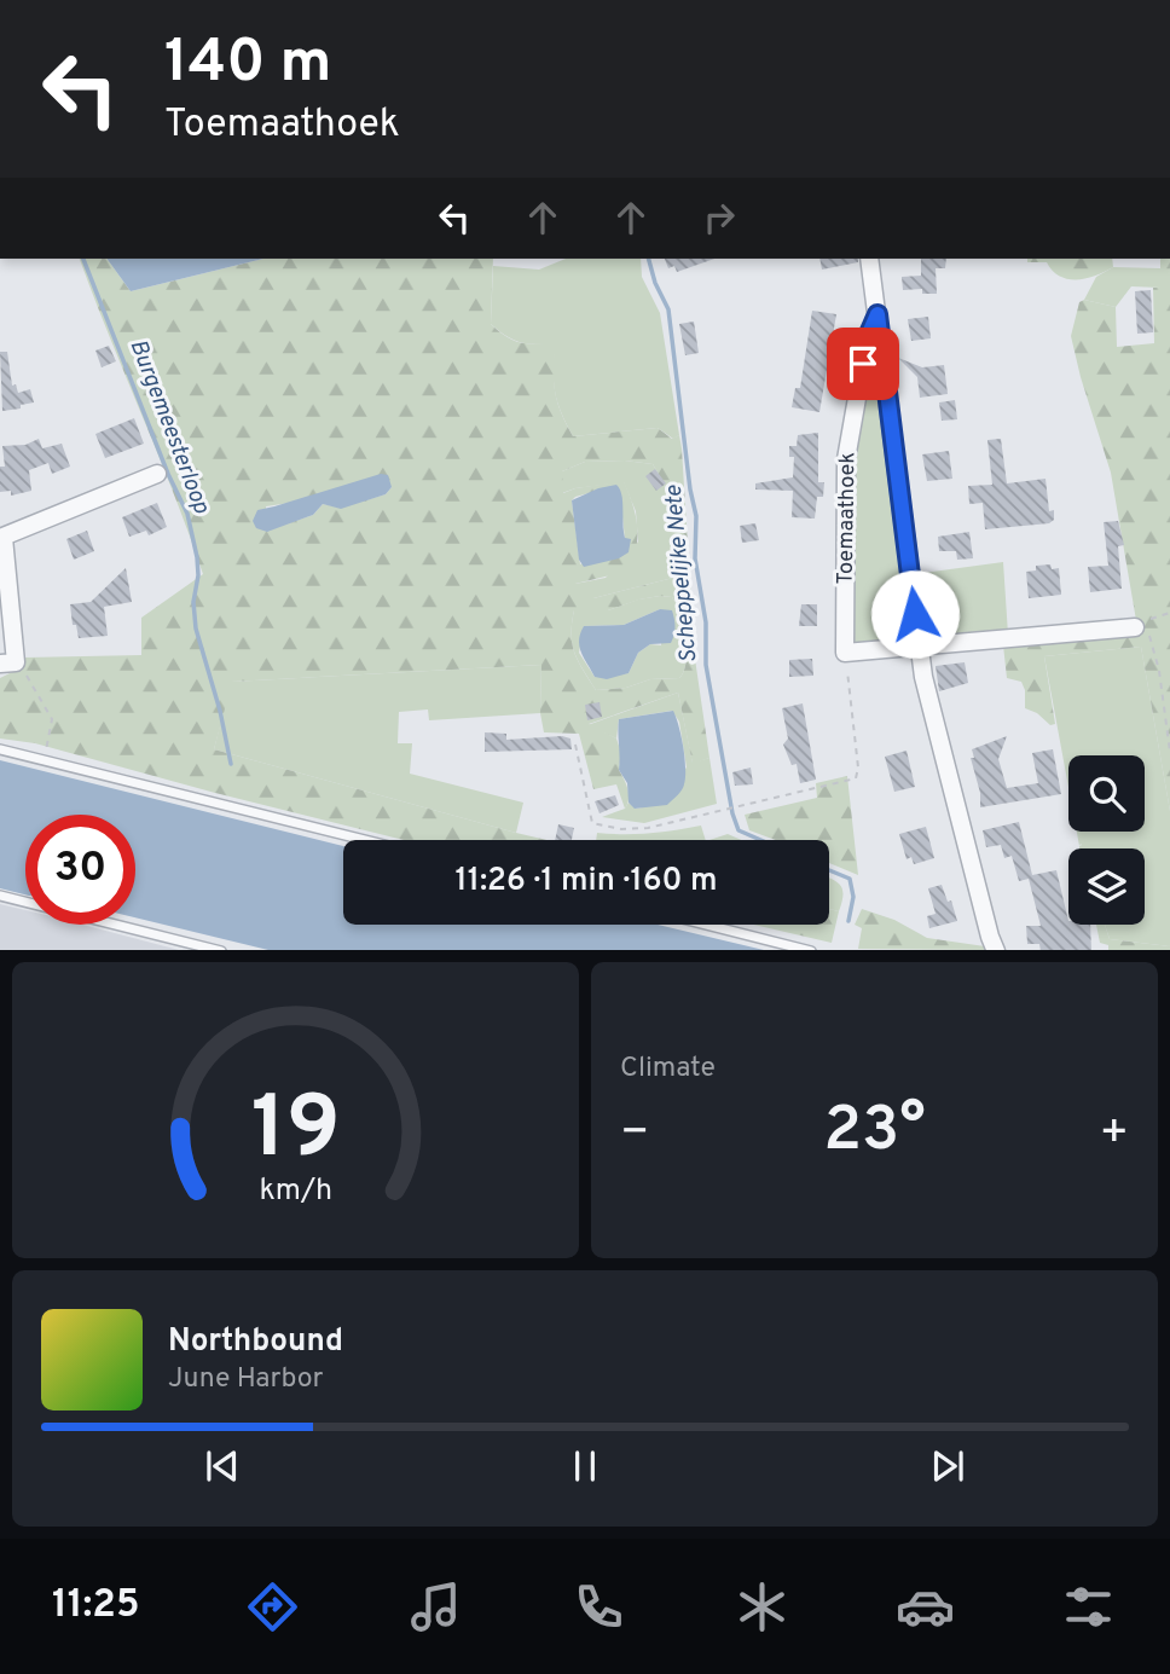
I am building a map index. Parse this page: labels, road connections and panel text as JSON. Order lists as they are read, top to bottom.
{
  "streets": {
    "street": ["Toemaathoek"]
  },
  "water": ["Burgemeesterloop", "Scheppelijke Nete"],
  "page": {
    "turn": ["140 m", "Toemaathoek"],
    "limit": "30",
    "trip": "11:26 · 1 min · 160 m",
    "tile": "Climate",
    "heat": ["−", "23°", "+"],
    "song": ["Northbound", "June Harbor"],
    "tabs": "11:25",
    "gauge": ["19", "km/h"]
  }
}
